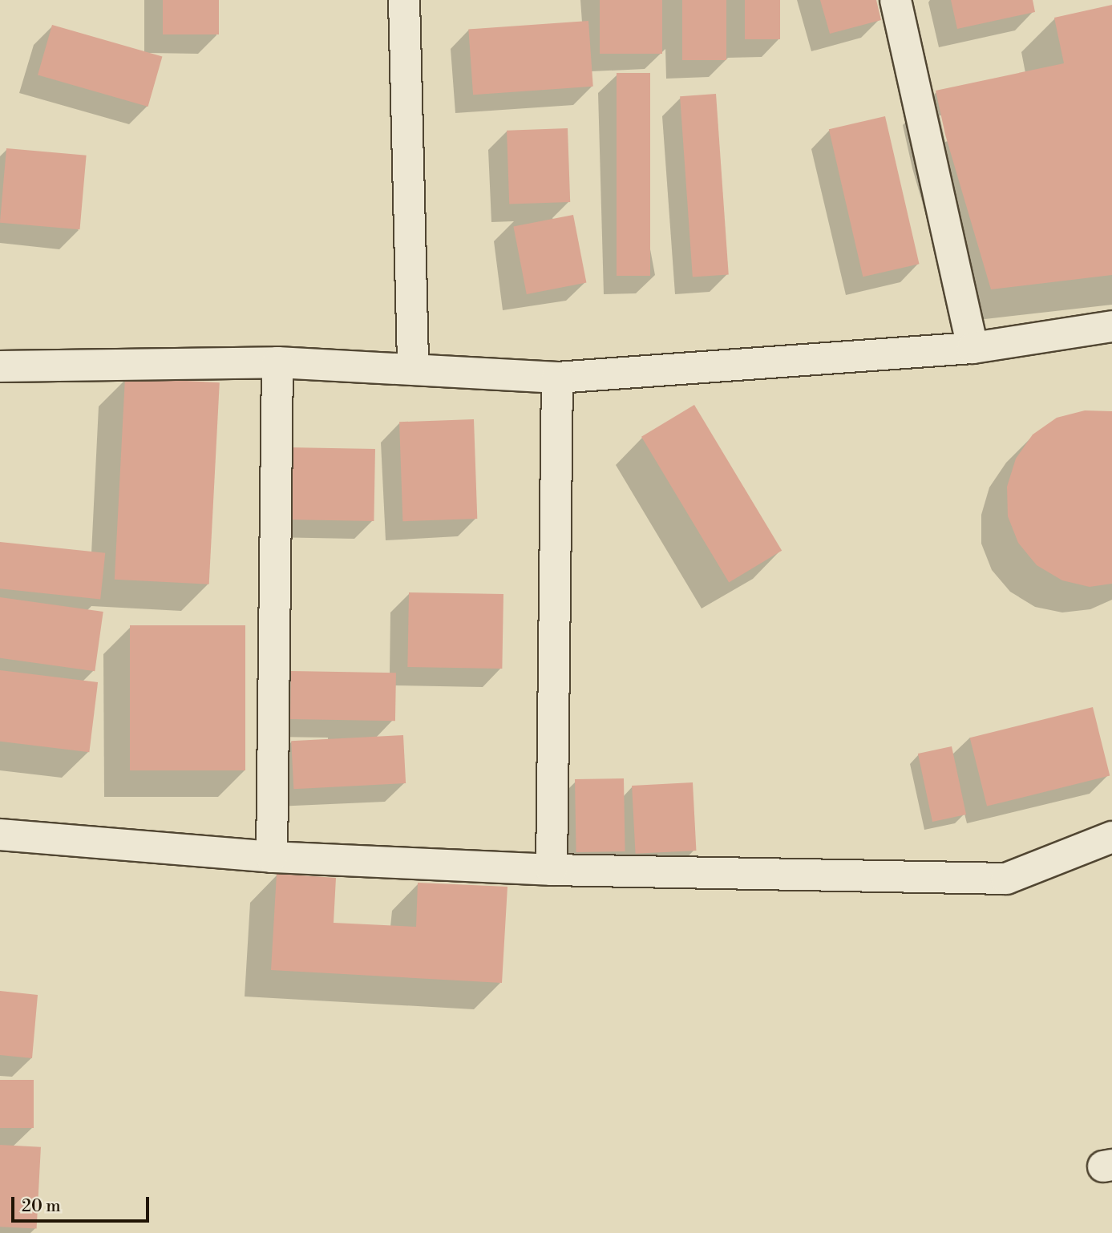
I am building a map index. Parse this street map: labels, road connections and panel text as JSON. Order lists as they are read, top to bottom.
{
  "scale_bar": "20 m"
}
